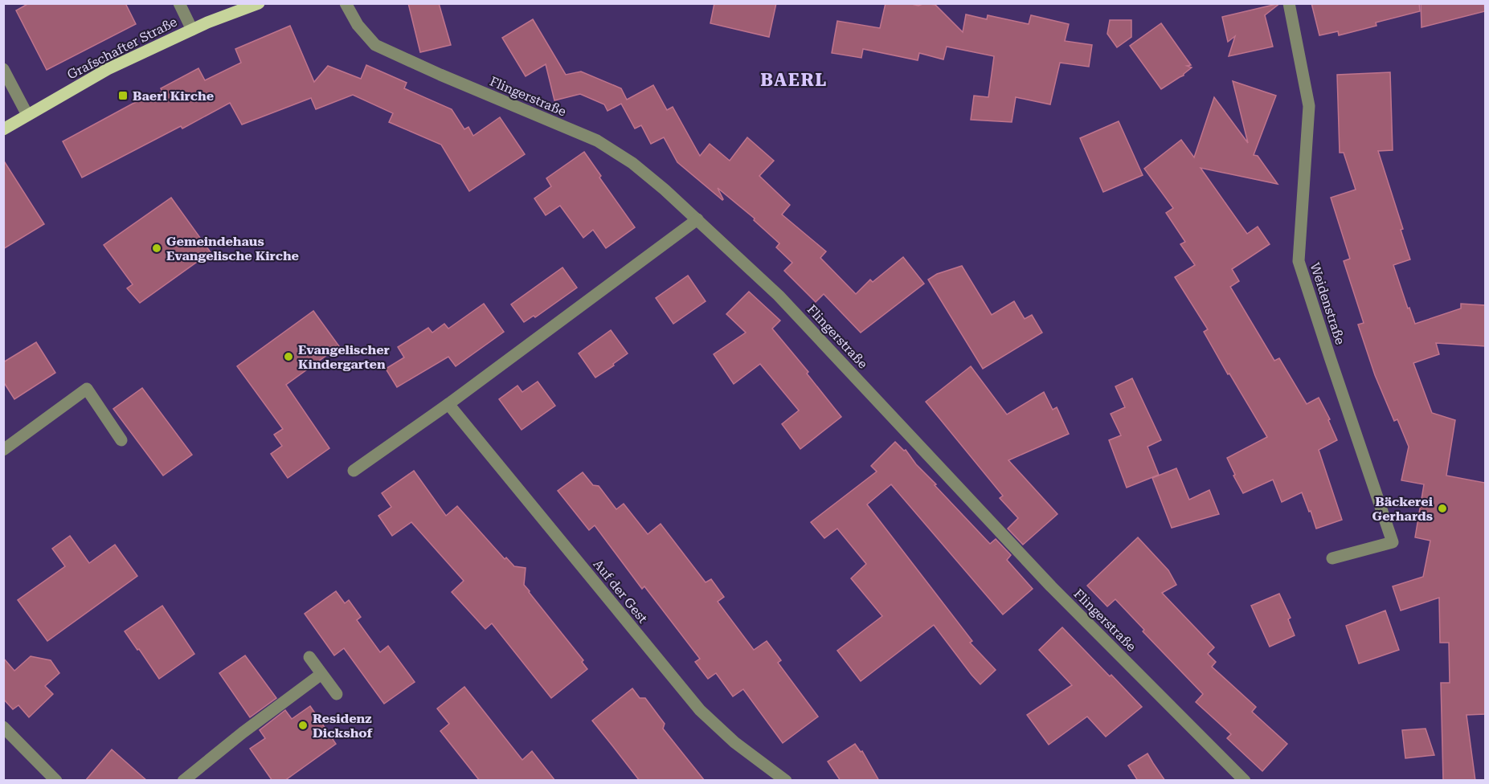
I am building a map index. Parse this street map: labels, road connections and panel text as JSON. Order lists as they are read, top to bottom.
{
  "streets": {
    "main road": ["Grafschafter Straße"],
    "street": ["Flingerstraße", "Weidenstraße", "Auf der Gest"]
  },
  "districts": ["BAERL"],
  "places": {
    "transit": ["Baerl Kirche"],
    "other": [
      "Gemeindehaus Evangelische Kirche",
      "Evangelischer Kindergarten",
      "Bäckerei Gerhards",
      "Residenz Dickshof"
    ]
  }
}
